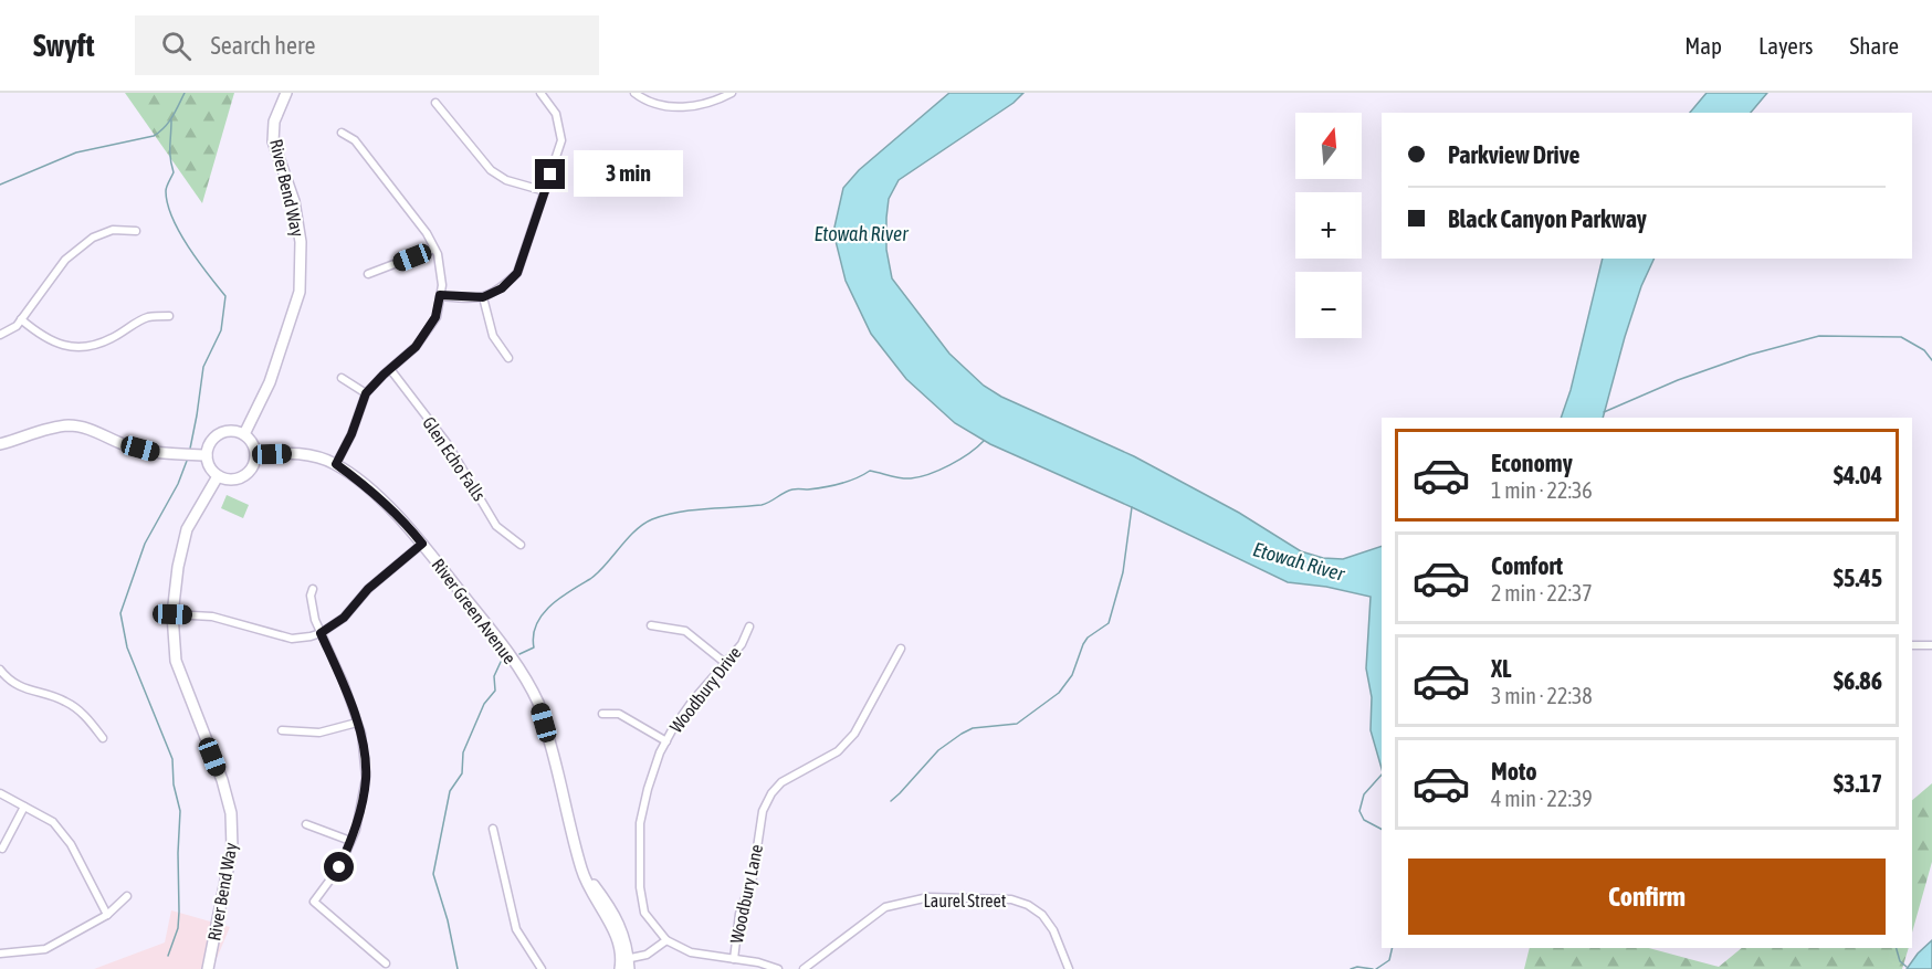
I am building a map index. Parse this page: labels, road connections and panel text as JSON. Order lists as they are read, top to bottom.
{
  "streets": {
    "street": [
      "River Bend Way",
      "Glen Echo Falls",
      "River Green Avenue",
      "Woodbury Drive",
      "Woodbury Lane",
      "Laurel Street"
    ]
  },
  "crossings": [
    ["River Bend Way", "River Green Avenue"]
  ],
  "water": ["Etowah River"],
  "north": "top",
  "page": {
    "header": "Swyft",
    "search": "Search here",
    "nav": ["Map", "Layers", "Share"],
    "map_buttons": ["+", "−"],
    "banner": ["Parkview Drive", "Black Canyon Parkway"],
    "bubble": "3 min",
    "list": [
      {
        "name": "Economy",
        "note": "1 min · 22:36",
        "value": "$4.04"
      },
      {
        "name": "Comfort",
        "note": "2 min · 22:37",
        "value": "$5.45"
      },
      {
        "name": "XL",
        "note": "3 min · 22:38",
        "value": "$6.86"
      },
      {
        "name": "Moto",
        "note": "4 min · 22:39",
        "value": "$3.17"
      }
    ],
    "buttons": "Confirm"
  }
}
